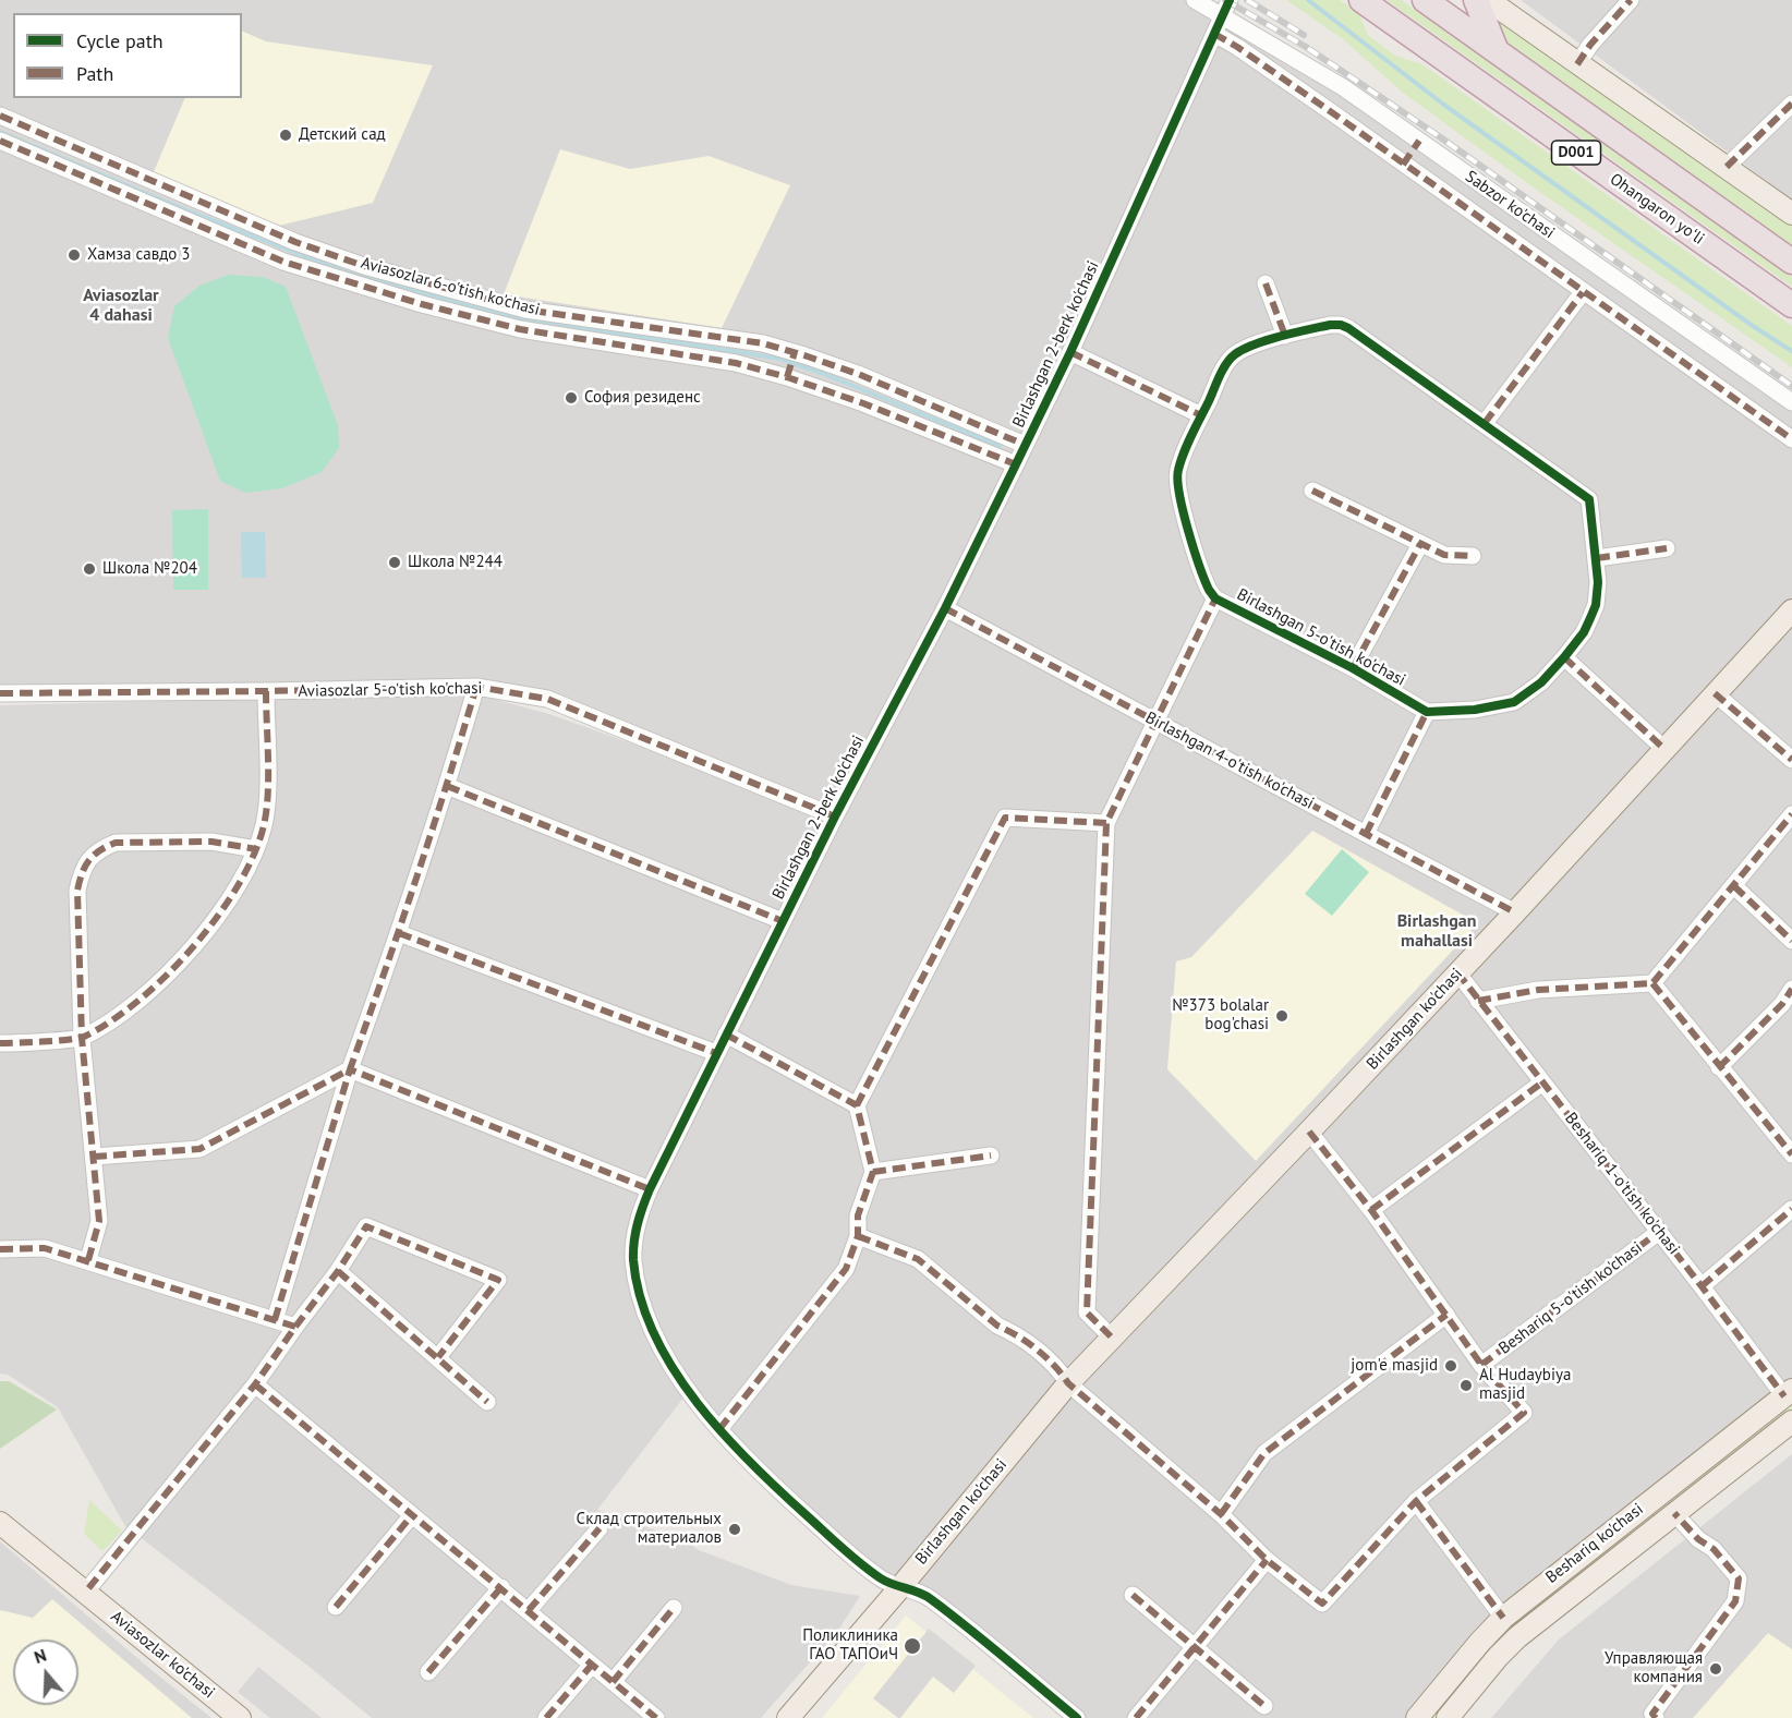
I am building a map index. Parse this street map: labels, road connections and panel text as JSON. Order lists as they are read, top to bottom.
{
  "streets": {
    "highway": ["D001", "Ohangaron yoʻli"],
    "main road": ["Birlashgan ko'chasi", "Beshariq ko'chasi", "Aviasozlar ko'chasi"],
    "street": [
      "Sabzor ko'chasi",
      "Aviasozlar 6-o'tish ko'chasi",
      "Birlashgan 2-berk ko'chasi",
      "Birlashgan 5-o'tish ko'chasi",
      "Aviasozlar 5-o'tish ko'chasi",
      "Birlashgan 4-o'tish ko'chasi",
      "Beshariq 1-o'tish ko'chasi",
      "Beshariq 5-o'tish ko'chasi"
    ]
  },
  "crossings": [
    ["Sabzor ko'chasi", "Birlashgan 2-berk ko'chasi"],
    ["Aviasozlar 6-o'tish ko'chasi", "Birlashgan 2-berk ko'chasi"],
    ["Birlashgan 2-berk ko'chasi", "Aviasozlar 5-o'tish ko'chasi"],
    ["Birlashgan 2-berk ko'chasi", "Birlashgan 4-o'tish ko'chasi"],
    ["Birlashgan 2-berk ko'chasi", "Birlashgan ko'chasi"],
    ["Birlashgan 5-o'tish ko'chasi", "Birlashgan 4-o'tish ko'chasi"],
    ["Birlashgan 4-o'tish ko'chasi", "Birlashgan ko'chasi"],
    ["Birlashgan ko'chasi", "Beshariq 1-o'tish ko'chasi"],
    ["Birlashgan ko'chasi", "Beshariq 5-o'tish ko'chasi"],
    ["Beshariq 1-o'tish ko'chasi", "Beshariq 5-o'tish ko'chasi"],
    ["Beshariq 1-o'tish ko'chasi", "Beshariq ko'chasi"]
  ],
  "districts": ["Aviasozlar 4 dahasi", "Birlashgan mahallasi"],
  "places": [
    "Детский сад",
    "Хамза савдо 3",
    "София резиденс",
    "Школа №244",
    "Школа №204",
    "№373 bolalar bog'chasi",
    "jom'e masjid",
    "Al Hudaybiya masjid",
    "Склад строительных материалов",
    "Поликлиника ГАО ТАПОиЧ",
    "Управляющая компания"
  ],
  "legend": ["Cycle path", "Path"],
  "north": "top"
}
